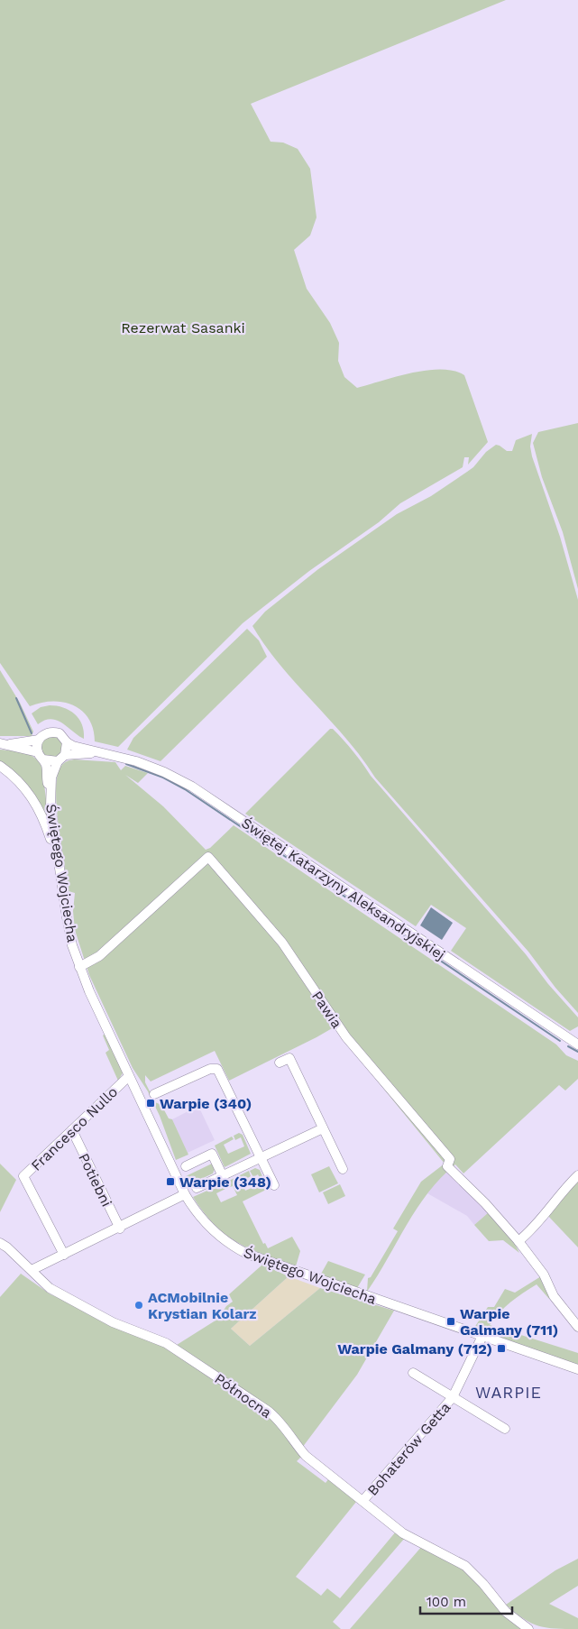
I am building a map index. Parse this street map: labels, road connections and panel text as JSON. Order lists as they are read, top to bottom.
{
  "streets": {
    "street": [
      "Świętego Wojciecha",
      "Świętej Katarzyny Aleksandryjskiej",
      "Pawia",
      "Francesco Nullo",
      "Potiebni",
      "Północna",
      "Bohaterów Getta"
    ]
  },
  "crossings": [
    ["Świętego Wojciecha", "Świętej Katarzyny Aleksandryjskiej"],
    ["Świętego Wojciecha", "Pawia"],
    ["Świętego Wojciecha", "Francesco Nullo"],
    ["Świętego Wojciecha", "Bohaterów Getta"],
    ["Francesco Nullo", "Potiebni"],
    ["Północna", "Bohaterów Getta"]
  ],
  "districts": ["WARPIE"],
  "parks": ["Rezerwat Sasanki"],
  "places": {
    "transit": [
      "Warpie (340)",
      "Warpie (348)",
      "Warpie Galmany (711)",
      "Warpie Galmany (712)"
    ],
    "other": ["ACMobilnie Krystian Kolarz"]
  },
  "scale_bar": "100 m"
}
